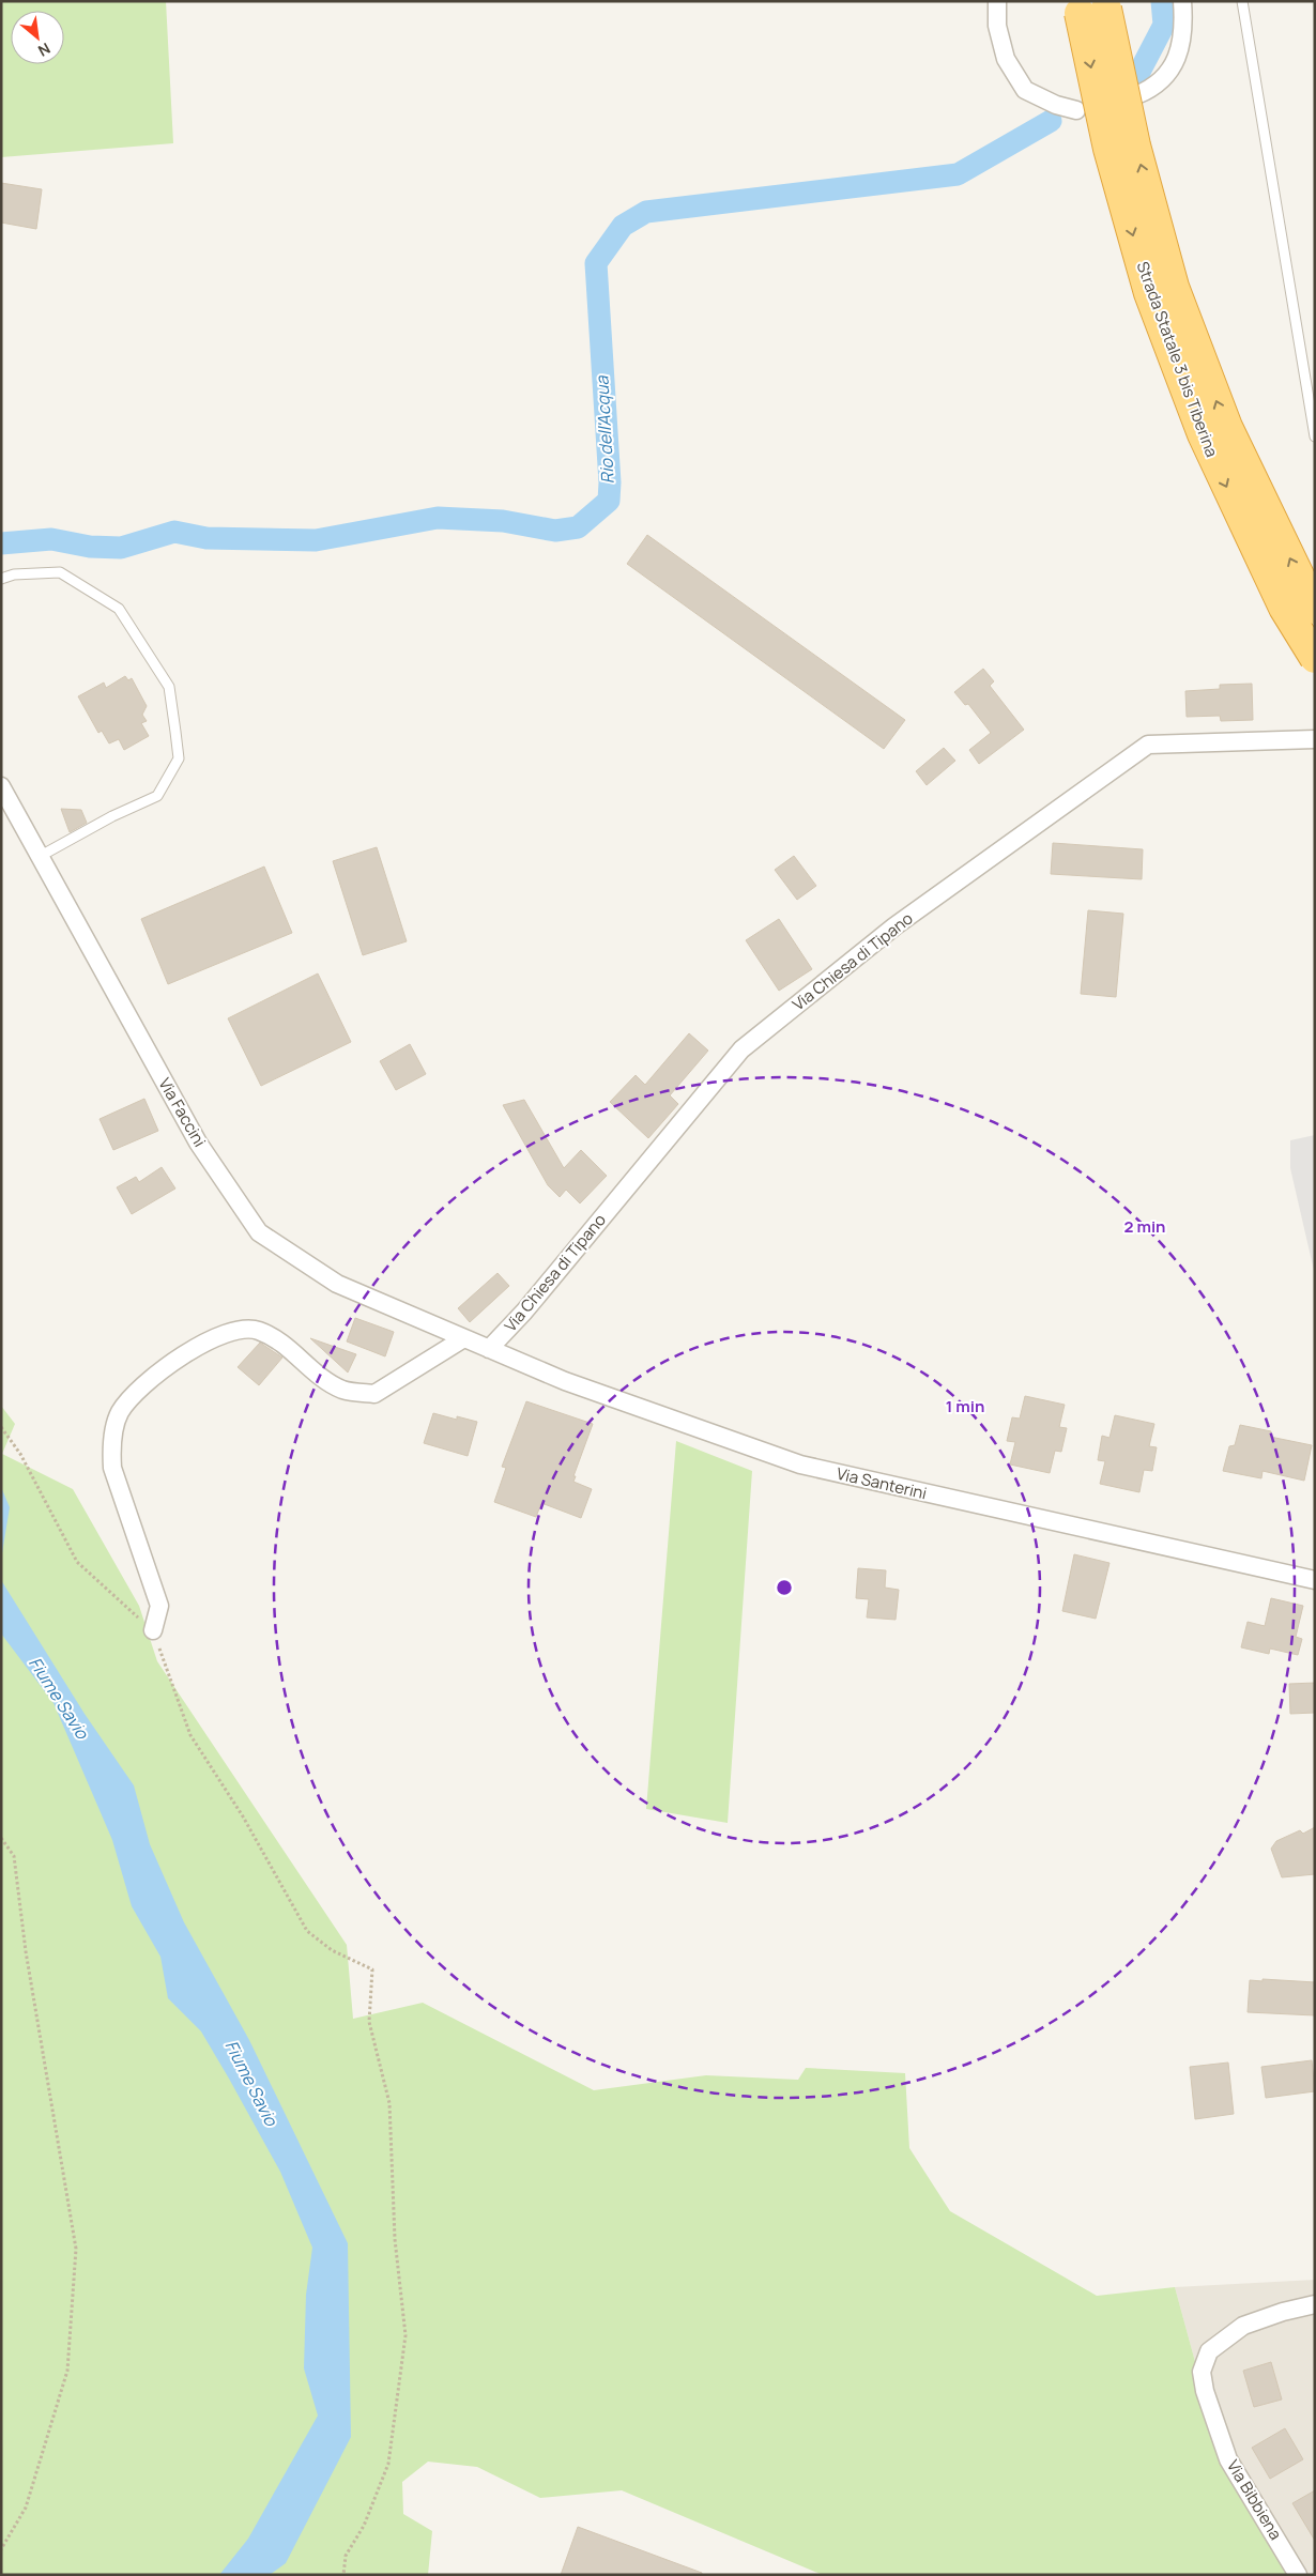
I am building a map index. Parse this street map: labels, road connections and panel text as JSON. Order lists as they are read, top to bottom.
{
  "streets": {
    "highway": ["Strada Statale 3 bis Tiberina"],
    "street": [
      "Via Chiesa di Tipano",
      "Via Faccini",
      "Via Santerini",
      "Via Bibbiena"
    ]
  },
  "crossings": [
    ["Via Chiesa di Tipano", "Via Santerini"],
    ["Via Faccini", "Via Santerini"]
  ],
  "water": ["Rio dell'Acqua", "Fiume Savio"],
  "north": "bottom right",
  "rings": ["2 min", "1 min"]
}
